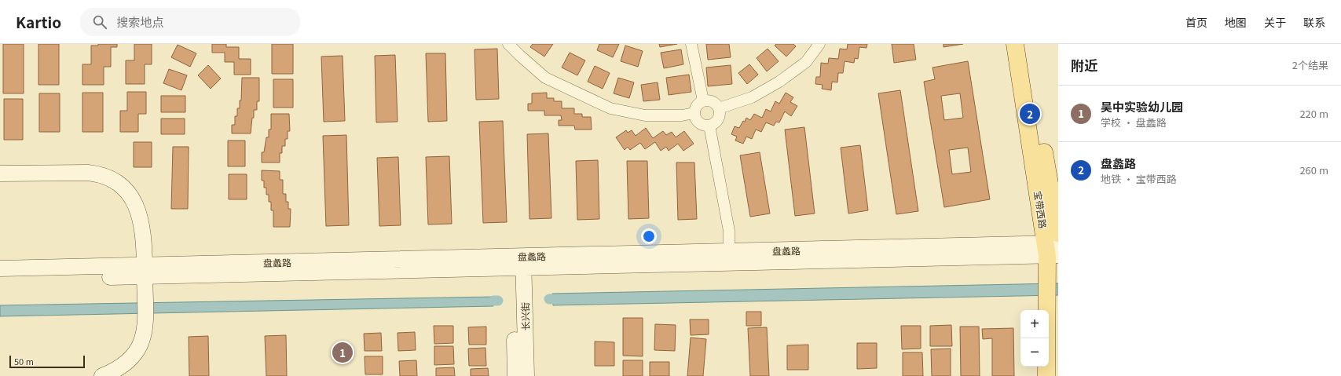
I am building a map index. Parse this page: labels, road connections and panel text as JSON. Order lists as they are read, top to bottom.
{
  "streets": {
    "main road": ["宝带西路", "盘蠡路", "长兴街"]
  },
  "crossings": [
    ["宝带西路", "盘蠡路"],
    ["盘蠡路", "长兴街"]
  ],
  "scale_bar": "50 m",
  "page": {
    "header": "Kartio",
    "search": "搜索地点",
    "nav": [
      "首页",
      "地图",
      "关于",
      "联系"
    ],
    "heading": ["附近", "2个结果"],
    "list": [
      {
        "mark": "1",
        "name": "吴中实验幼儿园",
        "note": "学校 · 盘蠡路",
        "value": "220 m"
      },
      {
        "mark": "2",
        "name": "盘蠡路",
        "note": "地铁 · 宝带西路",
        "value": "260 m"
      }
    ],
    "pins": ["2", "1"],
    "map_buttons": ["+", "−"],
    "scale": "50 m"
  }
}
